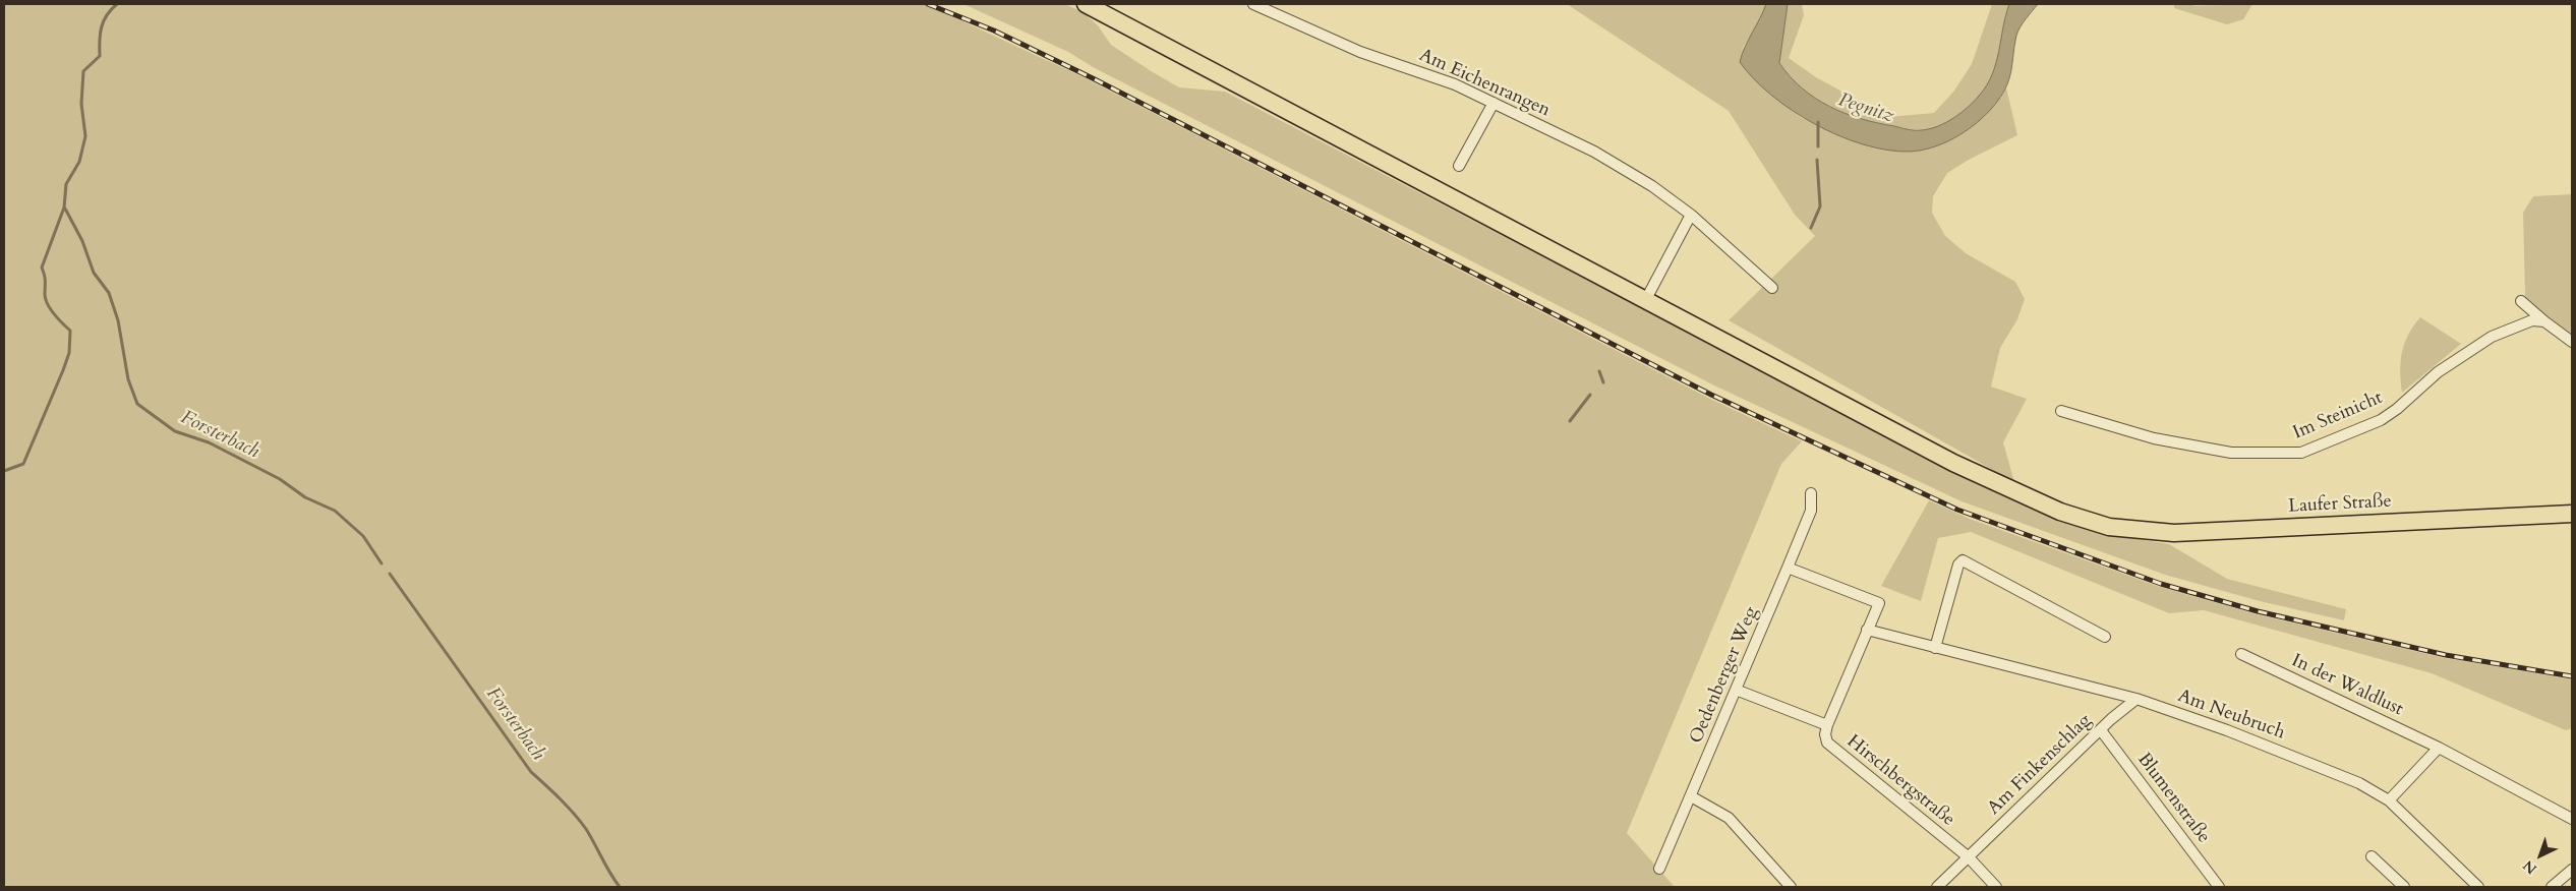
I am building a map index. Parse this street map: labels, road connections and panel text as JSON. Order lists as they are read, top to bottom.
{
  "streets": {
    "main road": ["Laufer Straße"],
    "street": [
      "Am Eichenrangen",
      "Im Steinicht",
      "Oedenberger Weg",
      "In der Waldlust",
      "Am Neubruch",
      "Am Finkenschlag",
      "Hirschbergstraße",
      "Blumenstraße"
    ]
  },
  "crossings": [
    ["Oedenberger Weg", "Hirschbergstraße"],
    ["Am Neubruch", "Am Finkenschlag"],
    ["Am Neubruch", "Hirschbergstraße"],
    ["Am Finkenschlag", "Hirschbergstraße"],
    ["Am Finkenschlag", "Blumenstraße"]
  ],
  "water": ["Pegnitz", "Forsterbach"],
  "north": "bottom left"
}
